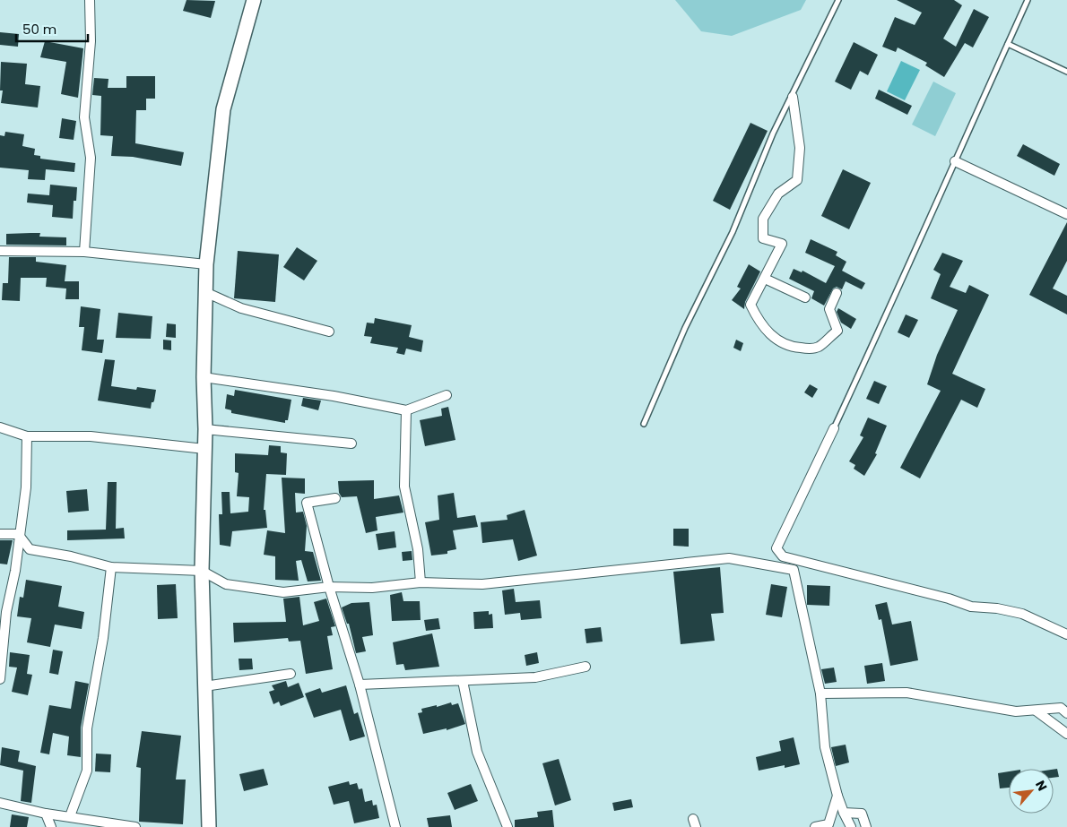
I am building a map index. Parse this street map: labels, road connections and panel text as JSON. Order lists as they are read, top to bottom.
{
  "scale_bar": "50 m",
  "north": "top right"
}
